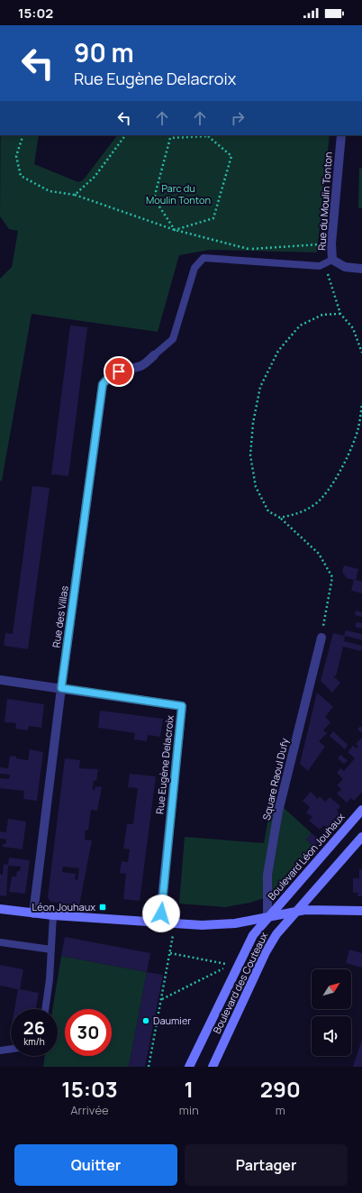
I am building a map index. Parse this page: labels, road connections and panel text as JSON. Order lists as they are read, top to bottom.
{
  "streets": {
    "main road": ["Boulevard Léon Jouhaux", "Boulevard des Couteaux"],
    "street": [
      "Rue du Moulin Tonton",
      "Rue des Villas",
      "Rue Eugène Delacroix",
      "Square Raoul Dufy"
    ]
  },
  "crossings": [
    ["Rue des Villas", "Rue Eugène Delacroix"],
    ["Square Raoul Dufy", "Boulevard Léon Jouhaux"],
    ["Square Raoul Dufy", "Boulevard des Couteaux"],
    ["Boulevard Léon Jouhaux", "Boulevard des Couteaux"]
  ],
  "parks": ["Parc du Moulin Tonton"],
  "places": {
    "transit": ["Léon Jouhaux"],
    "other": ["Daumier"]
  },
  "north": "top right",
  "page": {
    "status": "15:02",
    "turn": ["90 m", "Rue Eugène Delacroix"],
    "speed": "26 km/h",
    "limit": "30",
    "eta": [
      "15:03",
      "Arrivée",
      "1",
      "min",
      "290",
      "m"
    ],
    "buttons": ["Quitter", "Partager"]
  }
}
